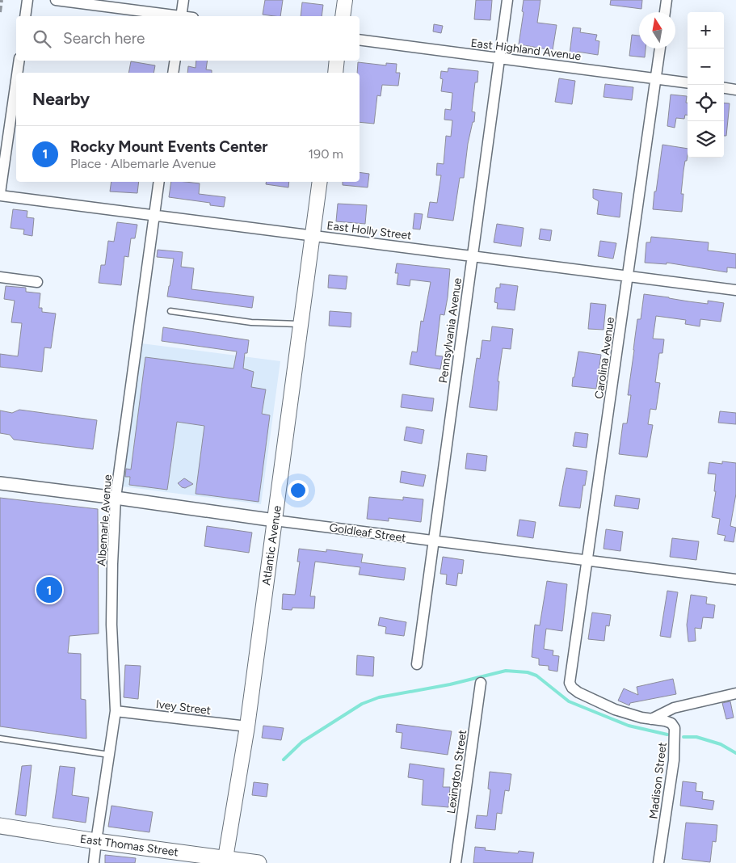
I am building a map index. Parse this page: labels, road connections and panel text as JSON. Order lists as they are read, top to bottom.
{
  "streets": {
    "main road": ["Atlantic Avenue", "East Thomas Street"],
    "street": [
      "East Highland Avenue",
      "East Holly Street",
      "Pennsylvania Avenue",
      "Carolina Avenue",
      "Albemarle Avenue",
      "Goldleaf Street",
      "Ivey Street",
      "Lexington Street",
      "Madison Street"
    ]
  },
  "crossings": [
    ["East Highland Avenue", "Pennsylvania Avenue"],
    ["East Highland Avenue", "Carolina Avenue"],
    ["East Holly Street", "Pennsylvania Avenue"],
    ["East Holly Street", "Carolina Avenue"],
    ["East Holly Street", "Albemarle Avenue"],
    ["East Holly Street", "Atlantic Avenue"],
    ["Pennsylvania Avenue", "Goldleaf Street"],
    ["Carolina Avenue", "Goldleaf Street"],
    ["Carolina Avenue", "Madison Street"],
    ["Albemarle Avenue", "Goldleaf Street"],
    ["Albemarle Avenue", "Ivey Street"],
    ["Albemarle Avenue", "East Thomas Street"],
    ["Goldleaf Street", "Atlantic Avenue"],
    ["Atlantic Avenue", "Ivey Street"],
    ["Atlantic Avenue", "East Thomas Street"]
  ],
  "north": "top",
  "page": {
    "map_buttons": ["+", "−"],
    "search": "Search here",
    "heading": "Nearby",
    "list": [
      {
        "mark": "1",
        "name": "Rocky Mount Events Center",
        "note": "Place · Albemarle Avenue",
        "value": "190 m"
      }
    ],
    "pins": "1"
  }
}
